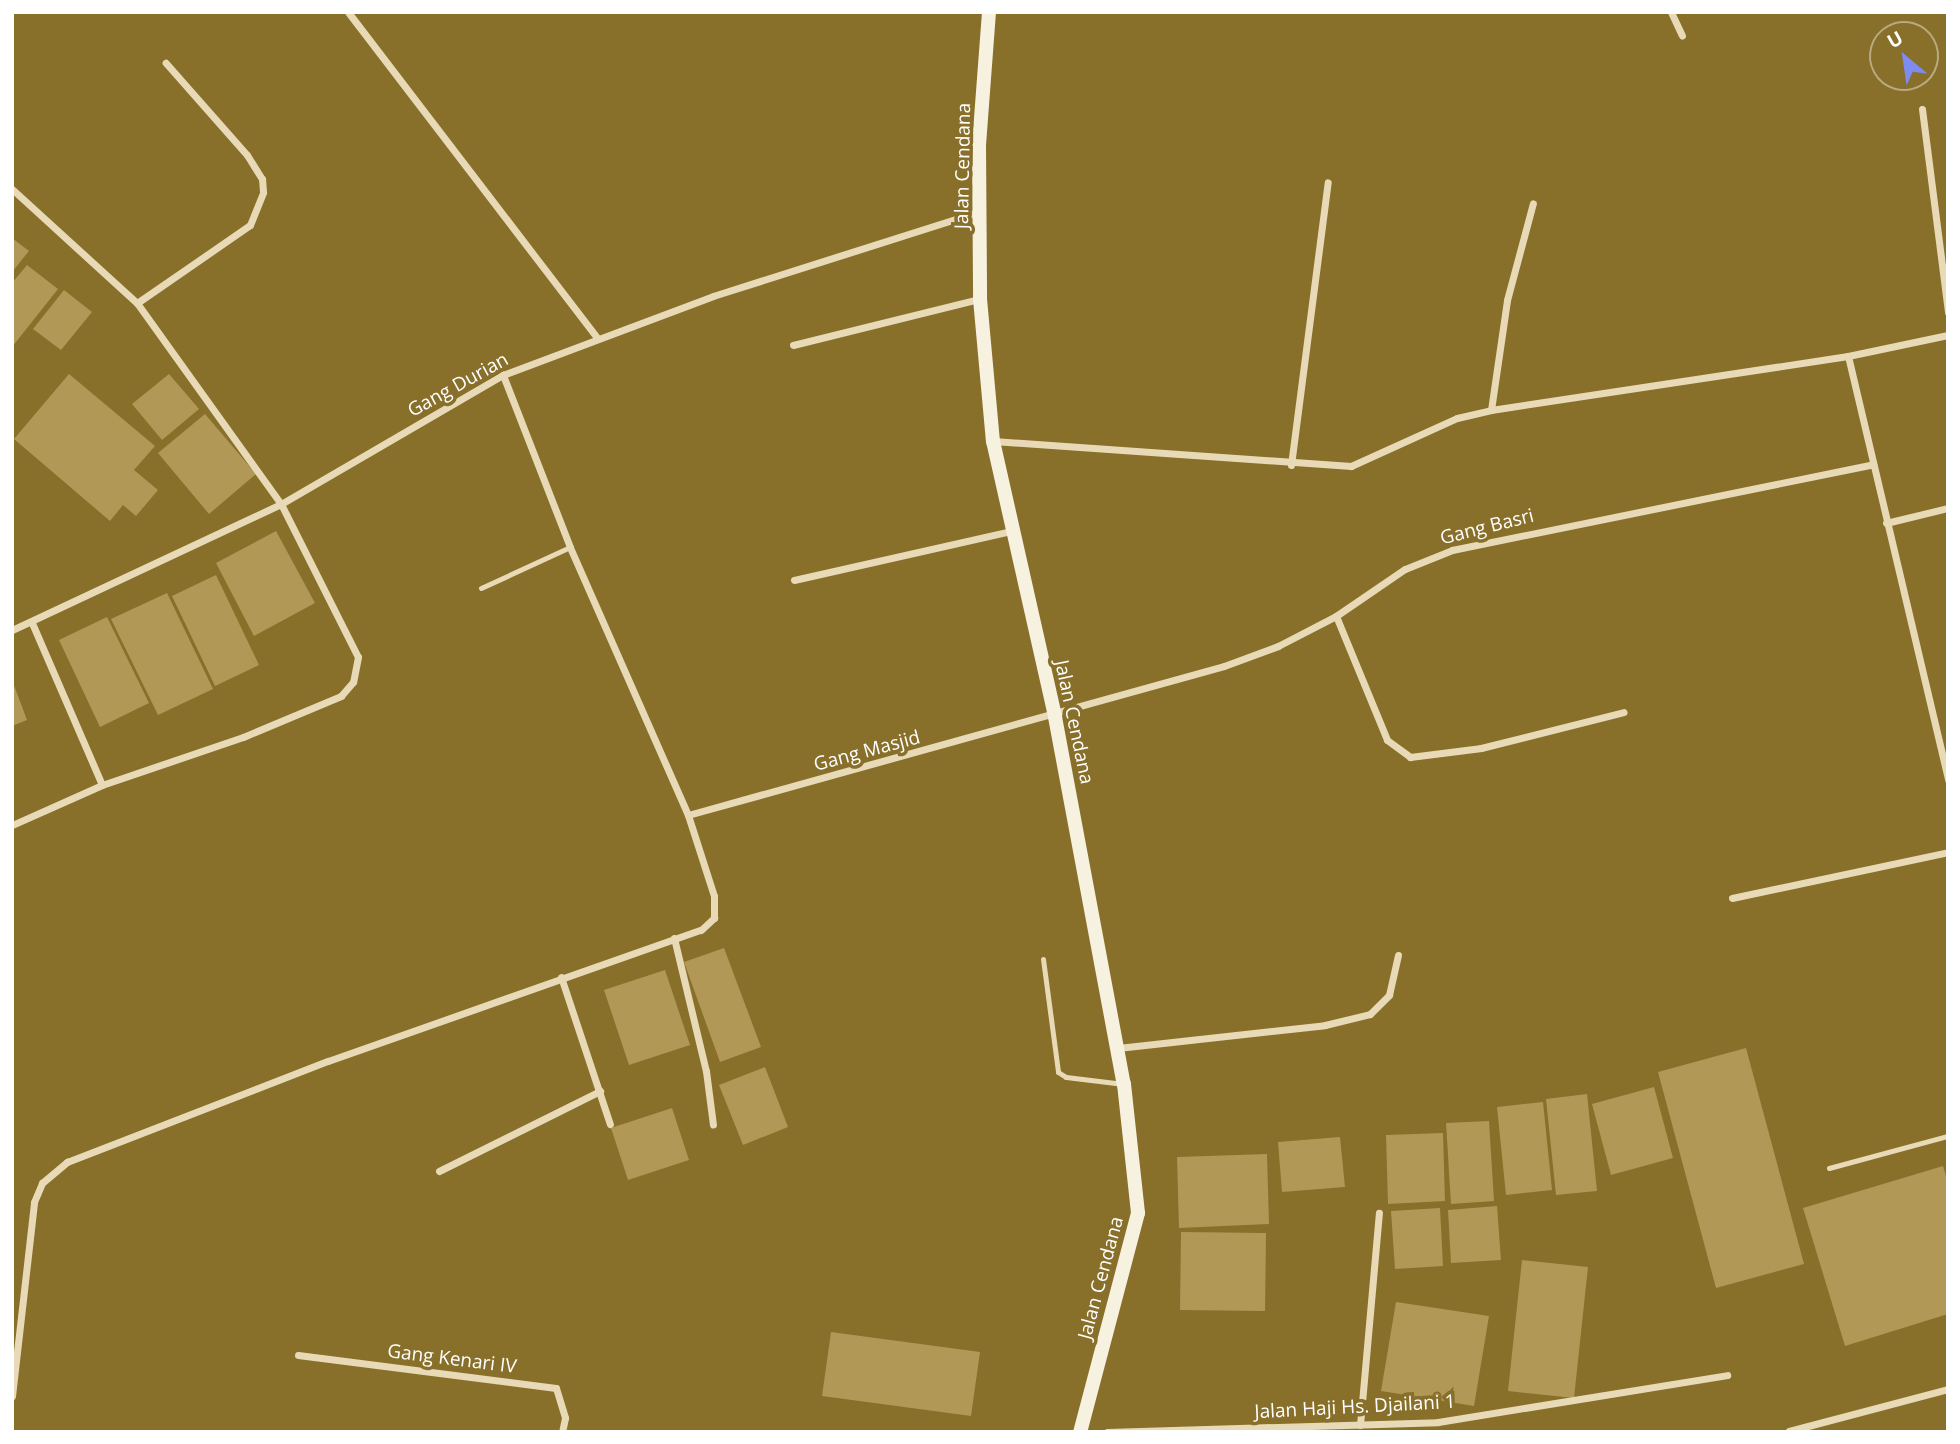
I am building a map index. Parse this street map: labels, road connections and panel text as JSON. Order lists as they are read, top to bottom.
{
  "streets": {
    "street": [
      "Jalan Cendana",
      "Gang Durian",
      "Gang Basri",
      "Gang Masjid",
      "Gang Kenari IV",
      "Jalan Haji Hs. Djailani 1"
    ]
  },
  "crossings": [
    ["Jalan Cendana", "Gang Durian"],
    ["Jalan Cendana", "Gang Basri"],
    ["Jalan Cendana", "Gang Masjid"],
    ["Gang Basri", "Gang Masjid"]
  ],
  "north": "top left"
}
